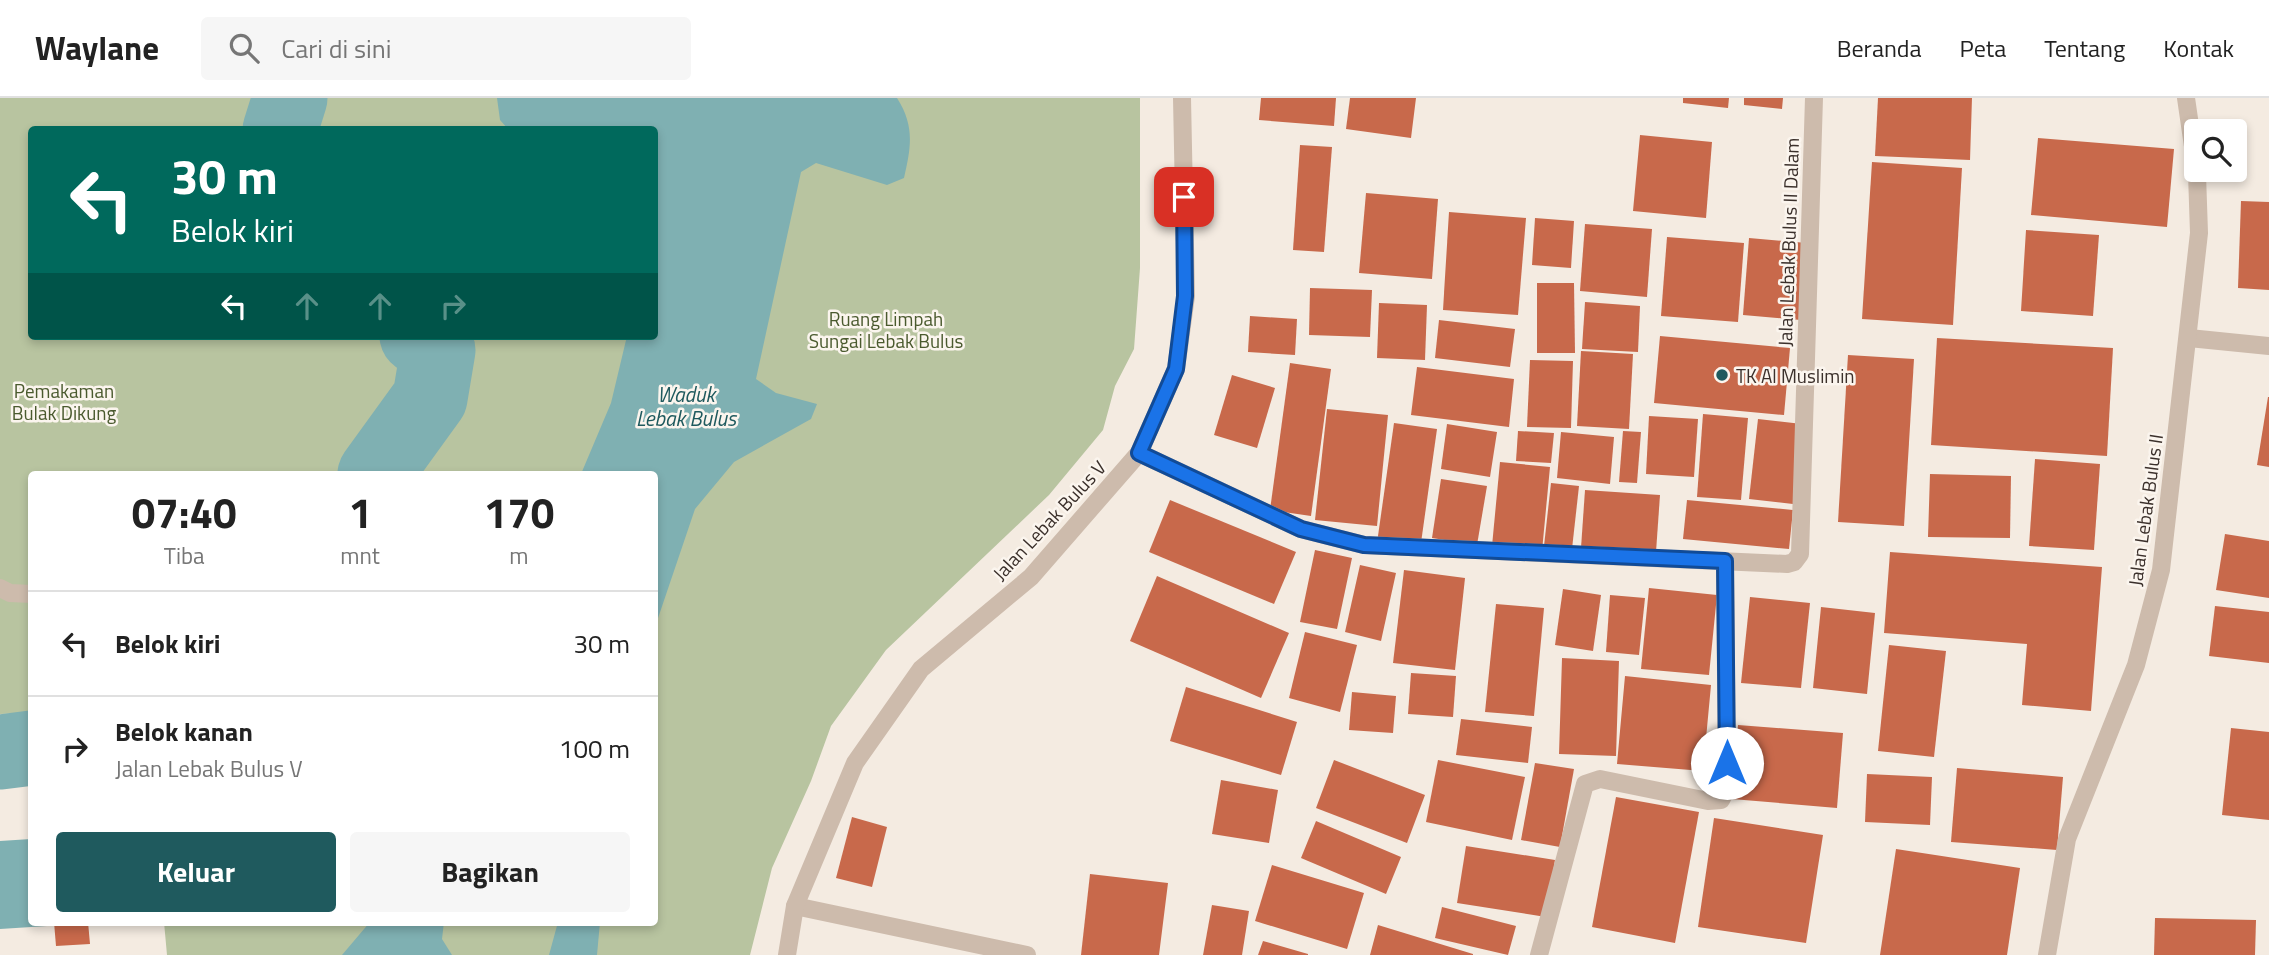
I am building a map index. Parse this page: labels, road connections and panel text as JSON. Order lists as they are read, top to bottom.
{
  "streets": {
    "street": ["Jalan Lebak Bulus II Dalam", "Jalan Lebak Bulus II", "Jalan Lebak Bulus V"]
  },
  "water": ["Waduk Lebak Bulus"],
  "parks": ["Ruang Limpah Sungai Lebak Bulus", "Pemakaman Bulak Dikung"],
  "places": ["TK Al Muslimin"],
  "page": {
    "header": "Waylane",
    "search": "Cari di sini",
    "nav": [
      "Beranda",
      "Peta",
      "Tentang",
      "Kontak"
    ],
    "turn": ["30 m", "Belok kiri"],
    "eta": [
      "07:40",
      "Tiba",
      "1",
      "mnt",
      "170",
      "m"
    ],
    "list": [
      {
        "name": "Belok kiri",
        "value": "30 m"
      },
      {
        "name": "Belok kanan",
        "note": "Jalan Lebak Bulus V",
        "value": "100 m"
      }
    ],
    "buttons": ["Keluar", "Bagikan"]
  }
}
